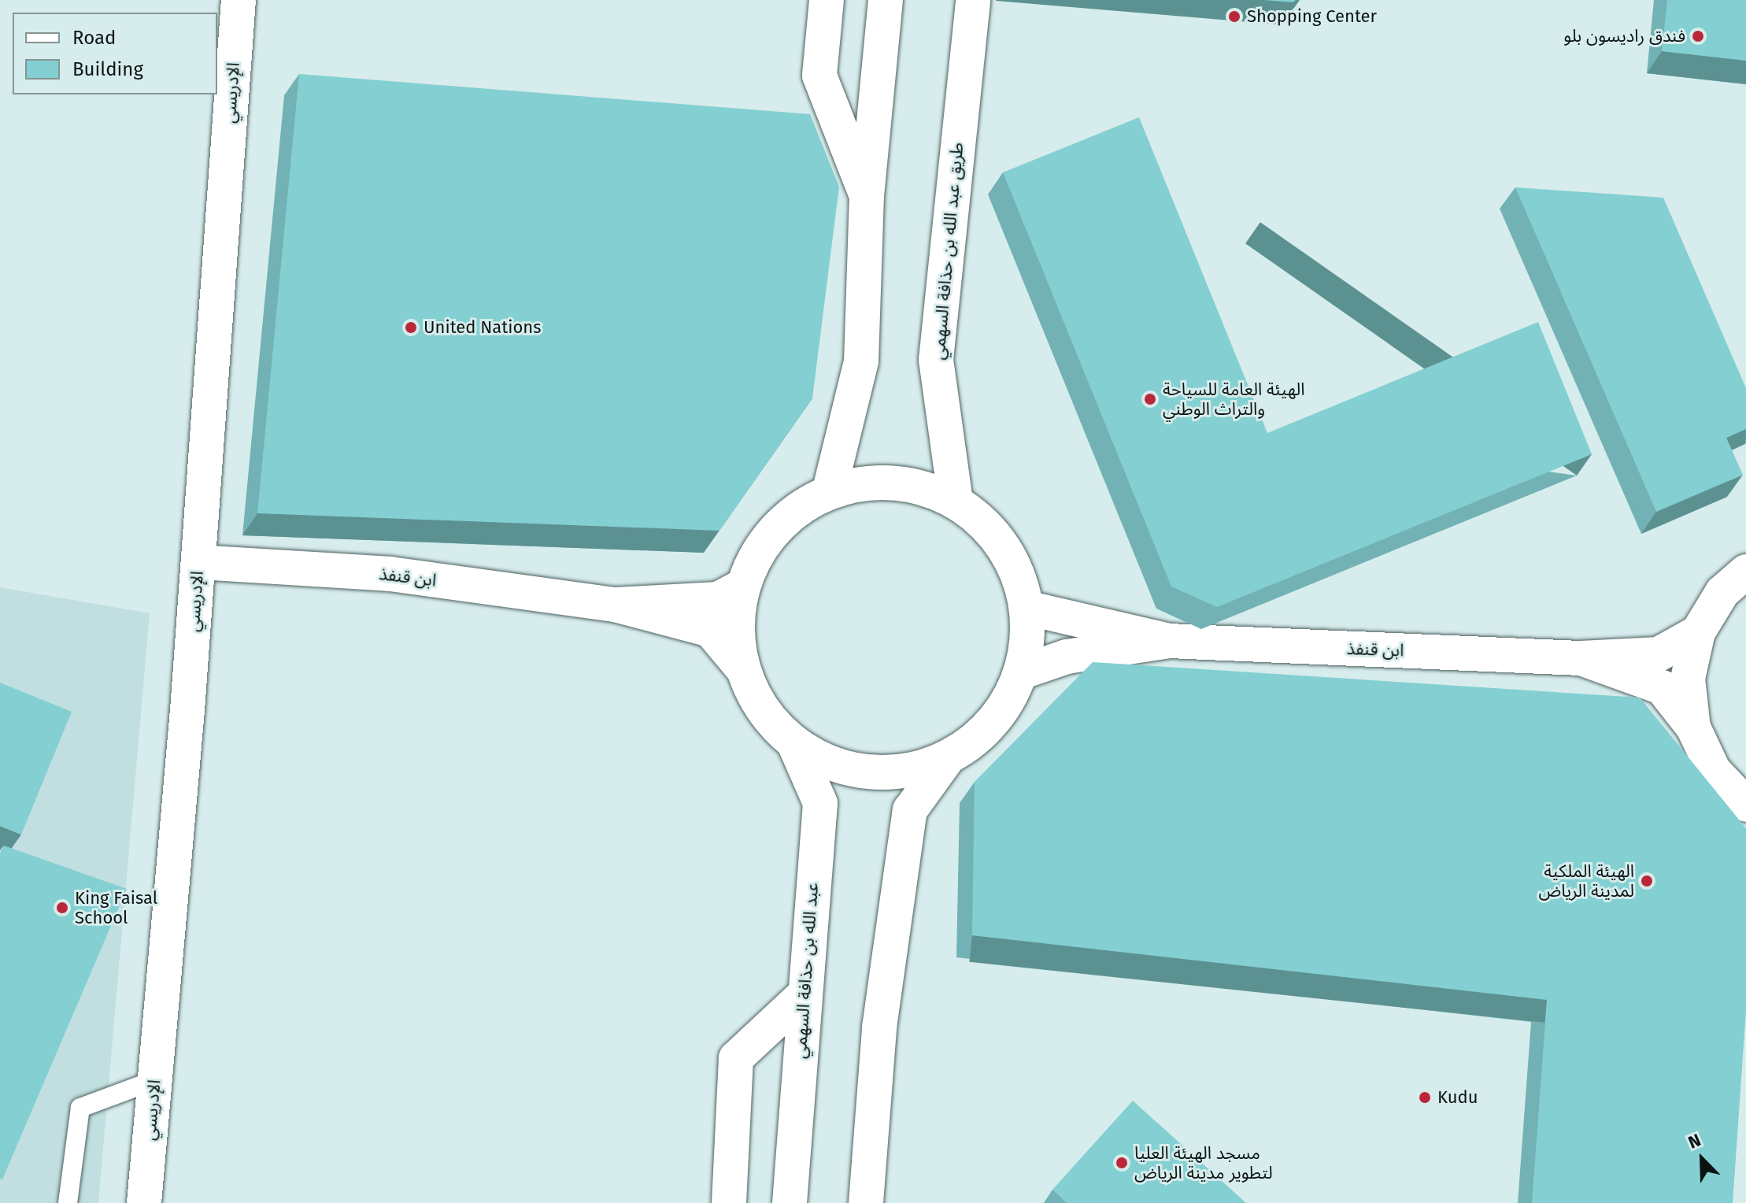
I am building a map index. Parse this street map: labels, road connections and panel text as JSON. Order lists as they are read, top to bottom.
{
  "streets": {
    "street": [
      "الإدريسي",
      "طريق عبد الله بن حذافة السهمي",
      "ابن قنفذ",
      "عبد الله بن حذافة السهمي"
    ]
  },
  "crossings": [
    ["الإدريسي", "ابن قنفذ"]
  ],
  "places": [
    "Shopping Center",
    "فندق راديسون بلو",
    "United Nations",
    "الهيئة العامة للسياحة والتراث الوطني",
    "الهيئة الملكية لمدينة الرياض",
    "King Faisal School",
    "Kudu",
    "مسجد الهيئة العليا لتطوير مدينة الرياض"
  ],
  "legend": ["Road", "Building"],
  "north": "top left"
}
